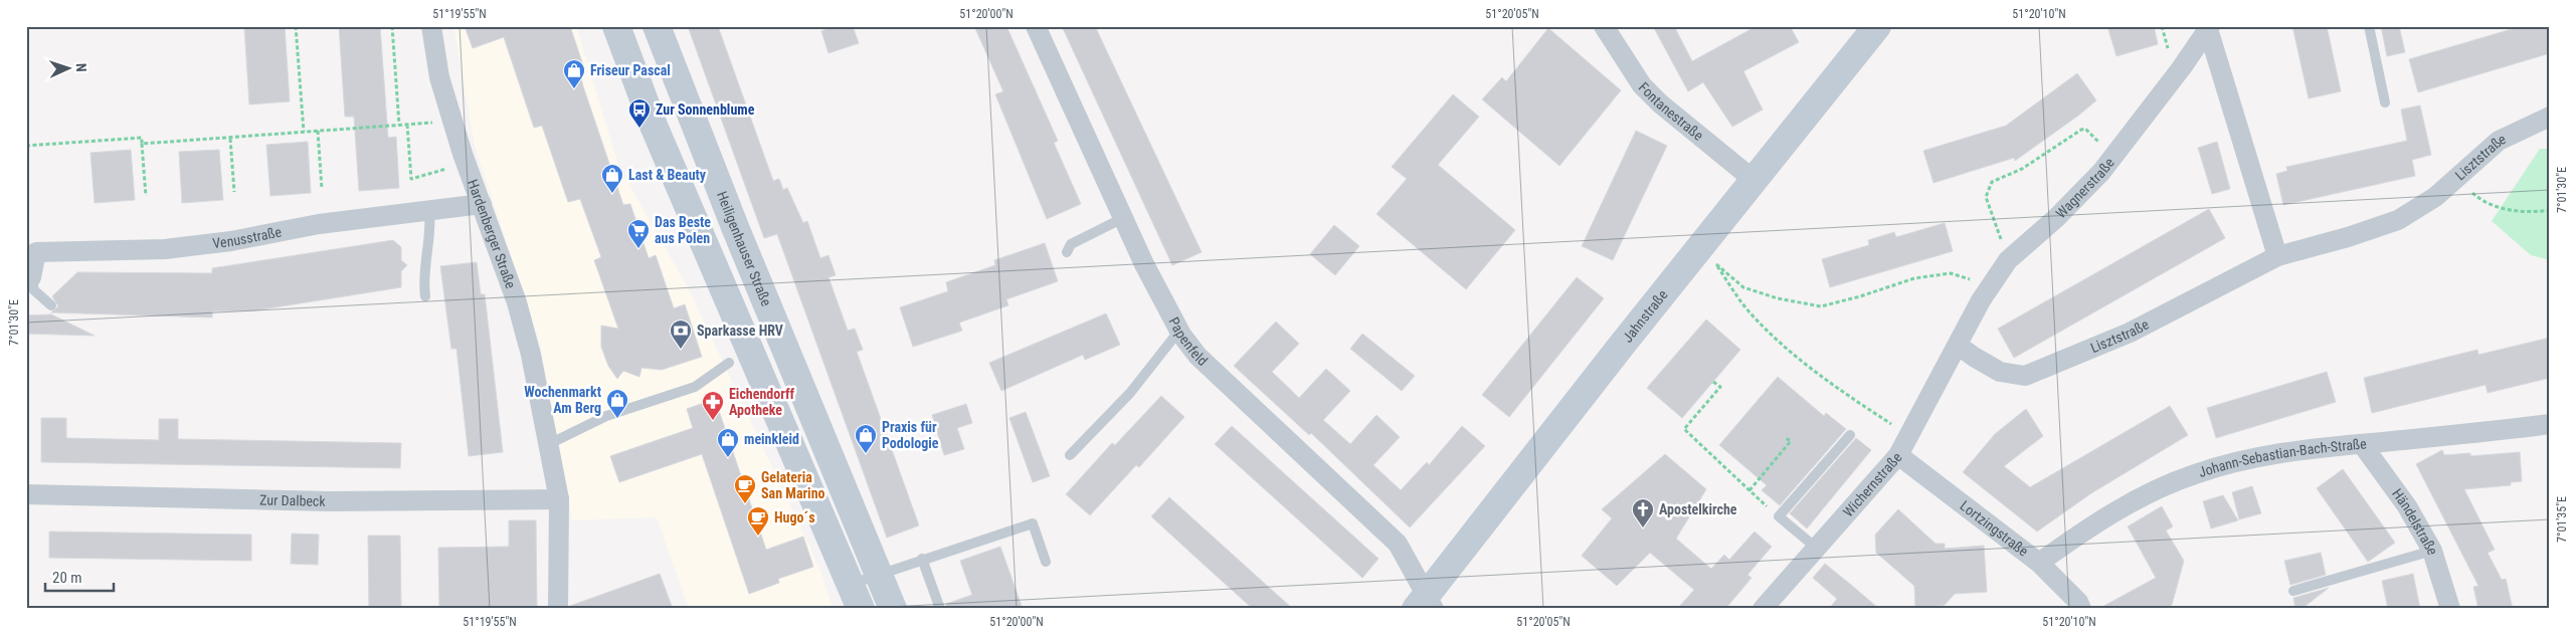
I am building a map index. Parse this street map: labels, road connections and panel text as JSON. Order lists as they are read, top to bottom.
{
  "streets": {
    "main road": ["Heiligenhauser Straße", "Jahnstraße"],
    "street": [
      "Fontanestraße",
      "Lisztstraße",
      "Wagnerstraße",
      "Hardenberger Straße",
      "Venusstraße",
      "Papenfeld",
      "Johann-Sebastian-Bach-Straße",
      "Wichernstraße",
      "Zur Dalbeck",
      "Händelstraße",
      "Lortzingstraße"
    ]
  },
  "crossings": [
    ["Fontanestraße", "Jahnstraße"],
    ["Lisztstraße", "Wagnerstraße"],
    ["Lisztstraße", "Wichernstraße"],
    ["Wagnerstraße", "Wichernstraße"],
    ["Hardenberger Straße", "Venusstraße"],
    ["Hardenberger Straße", "Zur Dalbeck"],
    ["Jahnstraße", "Papenfeld"],
    ["Johann-Sebastian-Bach-Straße", "Händelstraße"],
    ["Johann-Sebastian-Bach-Straße", "Lortzingstraße"],
    ["Wichernstraße", "Lortzingstraße"]
  ],
  "places": {
    "shop": [
      "Friseur Pascal",
      "Last & Beauty",
      "Wochenmarkt Am Berg",
      "Praxis für Podologie",
      "meinkleid"
    ],
    "bus stop": ["Zur Sonnenblume"],
    "supermarket": ["Das Beste aus Polen"],
    "bank": ["Sparkasse HRV"],
    "pharmacy": ["Eichendorff Apotheke"],
    "cafe": ["Gelateria San Marino", "Hugo´s"],
    "church": ["Apostelkirche"]
  },
  "scale_bar": "20 m",
  "north": "right",
  "coordinates": [
    "51°19'55\"N",
    "51°20'00\"N",
    "51°20'05\"N",
    "51°20'10\"N",
    "7°01'30\"E",
    "7°01'35\"E"
  ]
}
